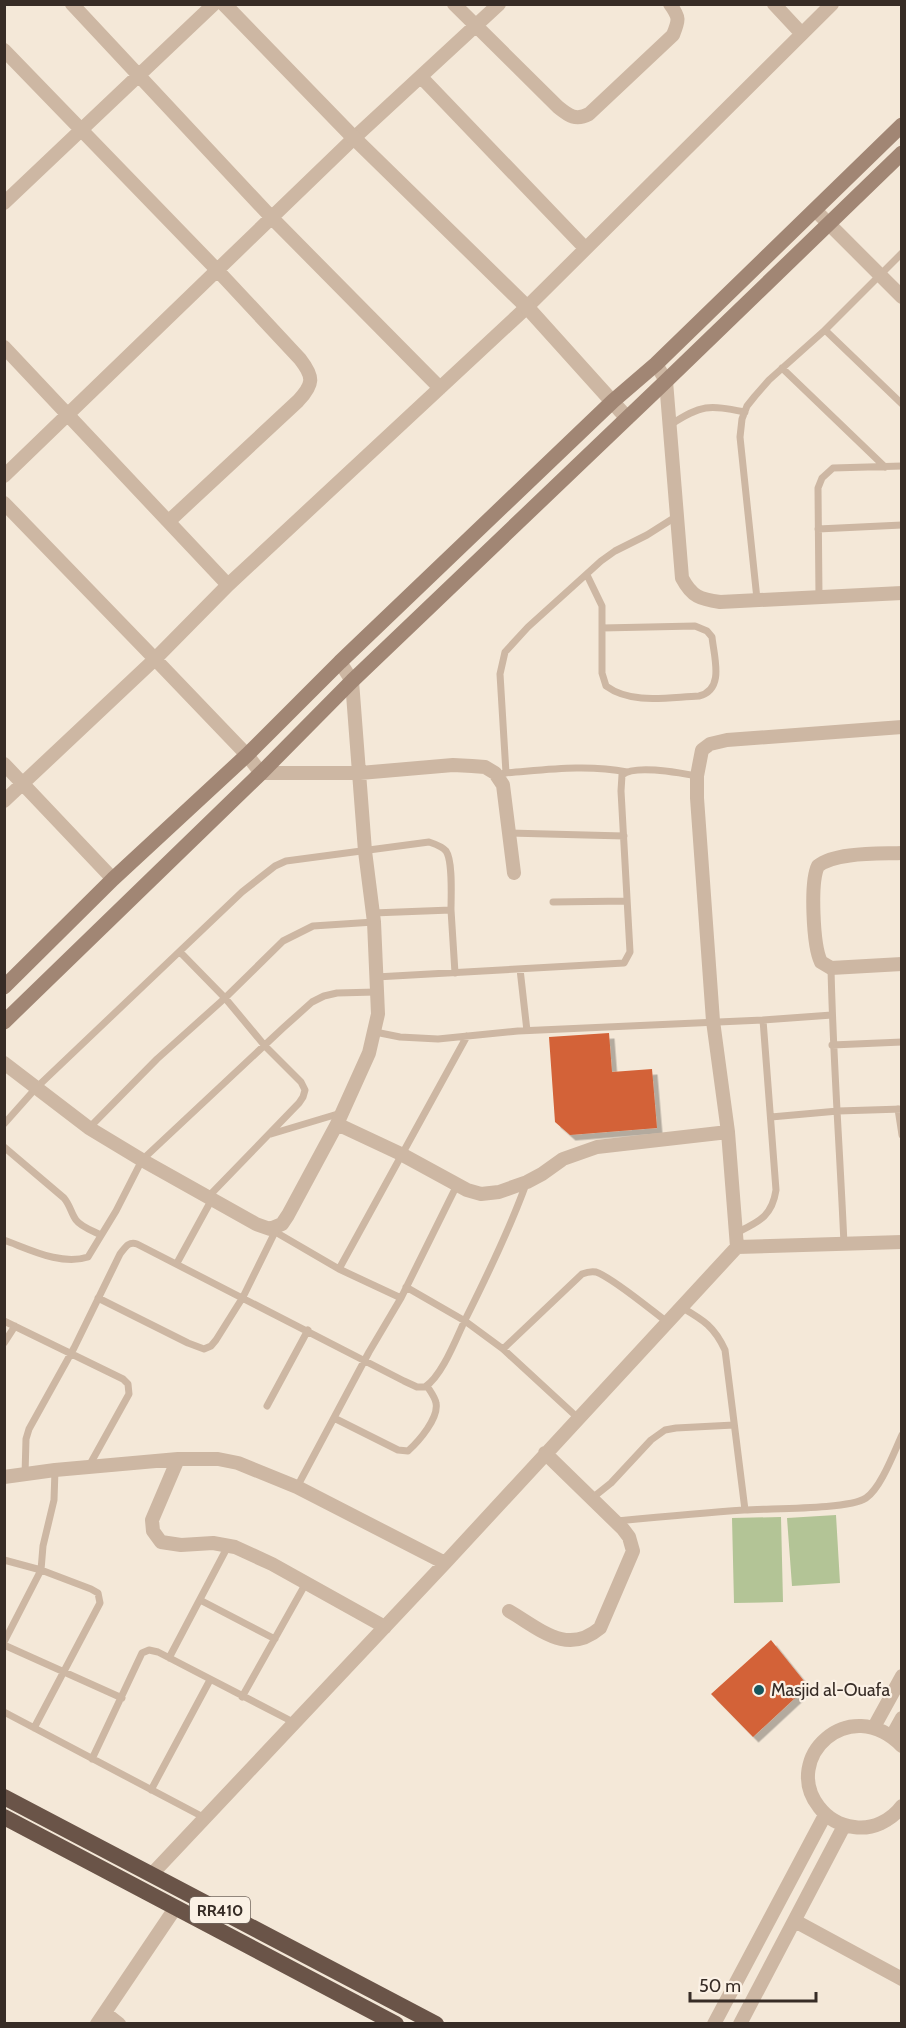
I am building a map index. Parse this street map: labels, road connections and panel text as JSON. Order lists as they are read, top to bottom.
{
  "streets": {
    "highway": ["RR410"]
  },
  "places": ["Masjid al-Ouafa"],
  "scale_bar": "50 m"
}
